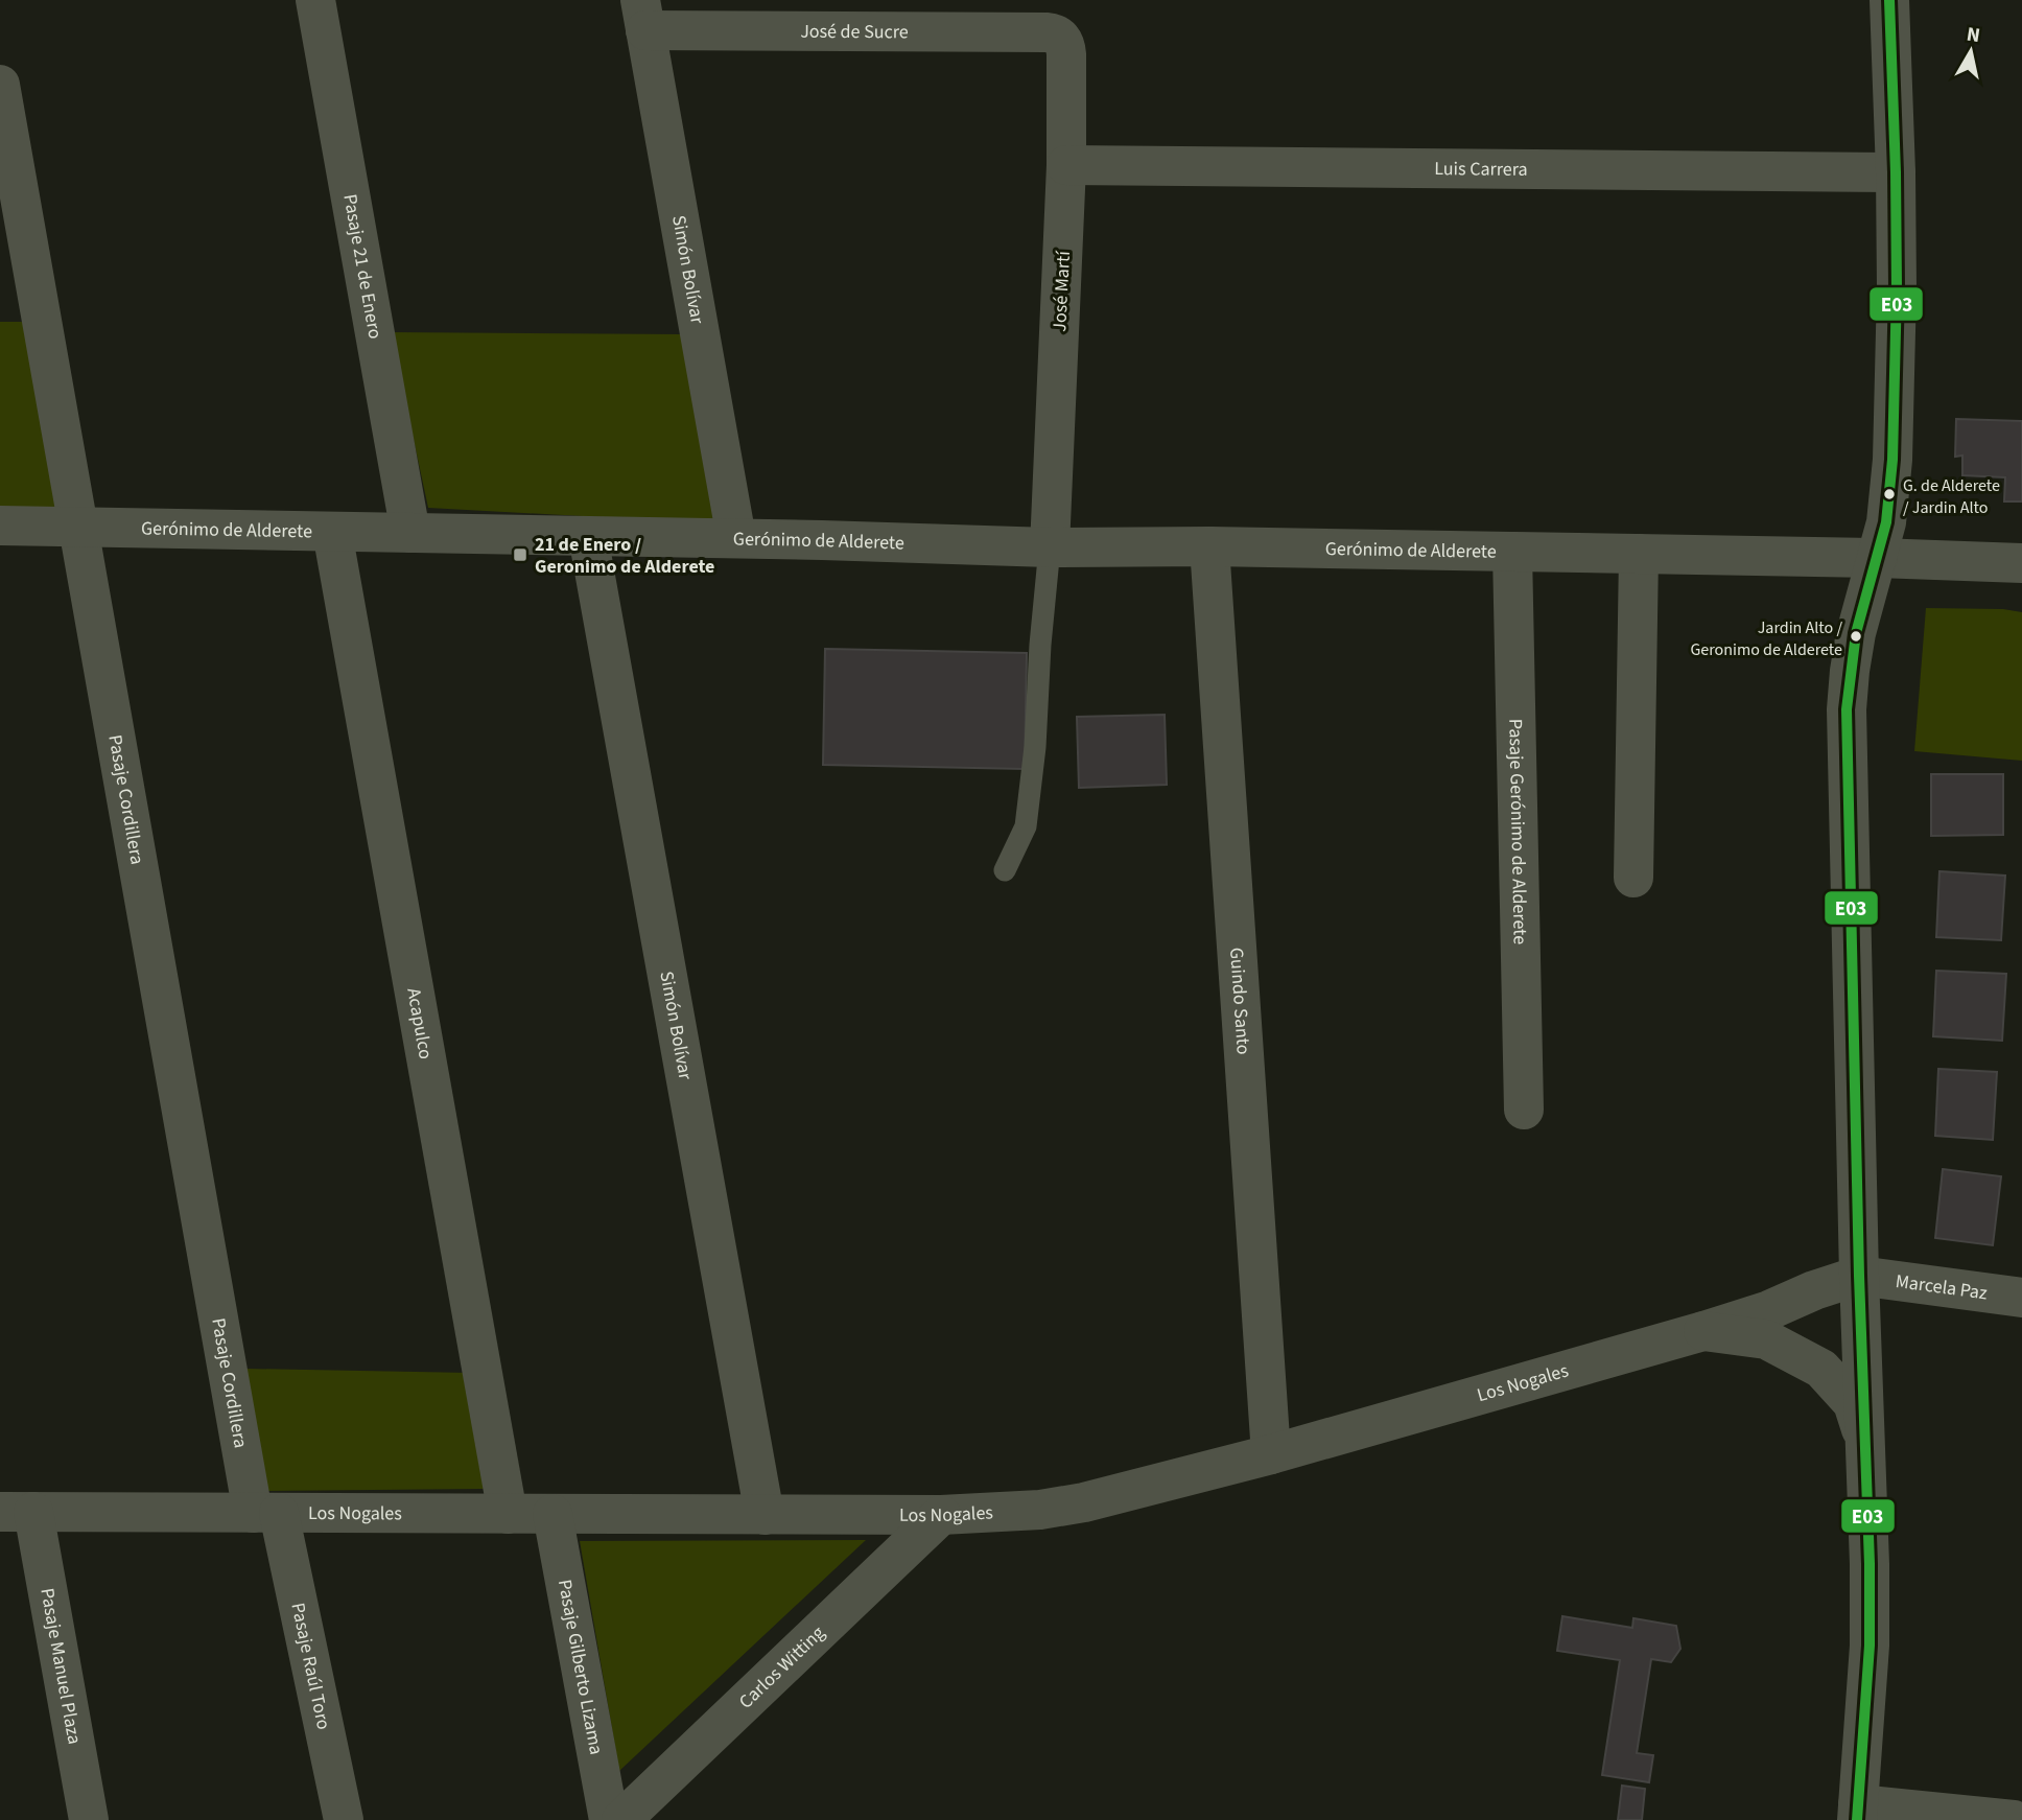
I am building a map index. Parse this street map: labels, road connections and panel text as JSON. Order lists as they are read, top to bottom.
{
  "streets": {
    "street": [
      "José de Sucre",
      "Luis Carrera",
      "Pasaje 21 de Enero",
      "Simón Bolívar",
      "José Martí",
      "Gerónimo de Alderete",
      "Pasaje Cordillera",
      "Pasaje Gerónimo de Alderete",
      "Guindo Santo",
      "Acapulco",
      "Marcela Paz",
      "Los Nogales",
      "Pasaje Manuel Plaza",
      "Pasaje Raúl Toro",
      "Pasaje Gilberto Lizama",
      "Carlos Witting"
    ]
  },
  "crossings": [
    ["José de Sucre", "Simón Bolívar"],
    ["José de Sucre", "José Martí"],
    ["Luis Carrera", "José Martí"],
    ["Pasaje 21 de Enero", "Gerónimo de Alderete"],
    ["Simón Bolívar", "Gerónimo de Alderete"],
    ["Simón Bolívar", "Los Nogales"],
    ["José Martí", "Gerónimo de Alderete"],
    ["Gerónimo de Alderete", "Pasaje Cordillera"],
    ["Gerónimo de Alderete", "Pasaje Gerónimo de Alderete"],
    ["Gerónimo de Alderete", "Guindo Santo"],
    ["Gerónimo de Alderete", "Acapulco"],
    ["Pasaje Cordillera", "Los Nogales"],
    ["Pasaje Cordillera", "Pasaje Raúl Toro"],
    ["Guindo Santo", "Los Nogales"],
    ["Acapulco", "Los Nogales"],
    ["Marcela Paz", "Los Nogales"],
    ["Los Nogales", "Pasaje Manuel Plaza"],
    ["Los Nogales", "Pasaje Raúl Toro"],
    ["Los Nogales", "Pasaje Gilberto Lizama"],
    ["Los Nogales", "Carlos Witting"]
  ],
  "places": {
    "other": ["G. de Alderete / Jardin Alto", "Jardin Alto / Geronimo de Alderete"],
    "transit": ["21 de Enero / Geronimo de Alderete"]
  },
  "lines": ["transit line E03"],
  "north": "top"
}
